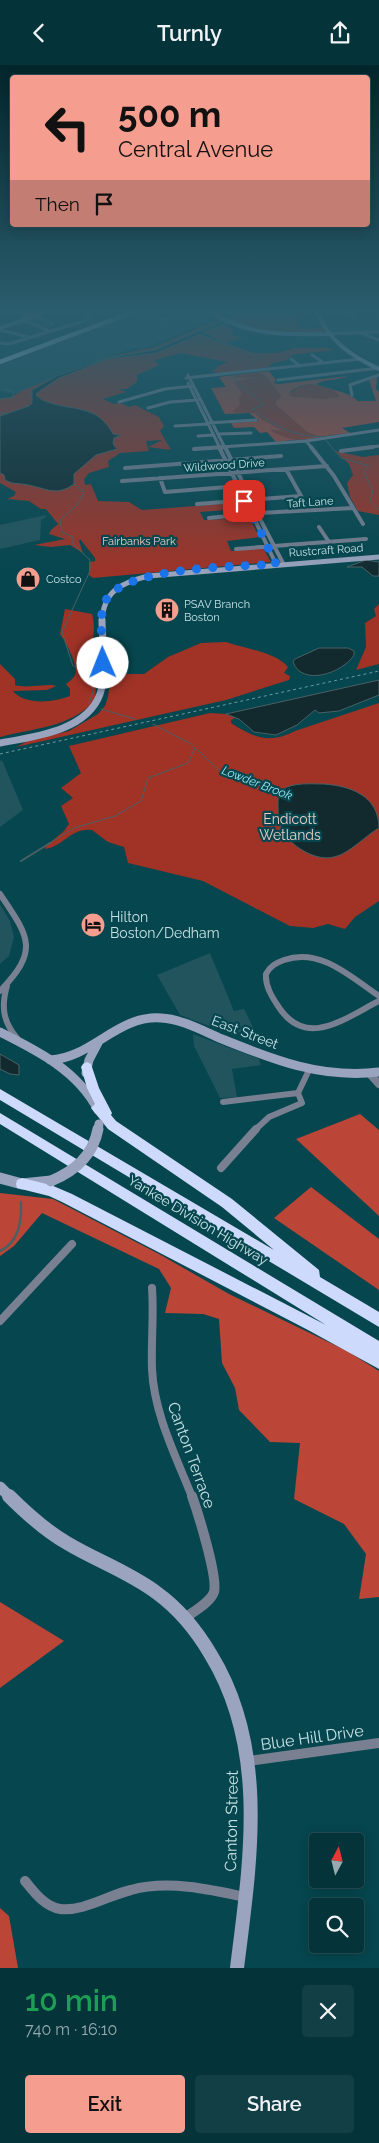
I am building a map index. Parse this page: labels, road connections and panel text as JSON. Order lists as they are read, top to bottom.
{
  "streets": {
    "highway": ["Yankee Division Highway"],
    "main road": ["Rustcraft Road", "East Street", "Canton Street"],
    "street": [
      "Wildwood Drive",
      "Taft Lane",
      "Canton Terrace",
      "Blue Hill Drive"
    ]
  },
  "crossings": [
    ["Canton Terrace", "Canton Street"],
    ["Blue Hill Drive", "Canton Street"]
  ],
  "water": ["Lowder Brook"],
  "parks": ["Fairbanks Park", "Endicott Wetlands"],
  "places": {
    "shop": ["Costco"],
    "building": ["PSAV Branch Boston"],
    "hotel": ["Hilton Boston/Dedham"]
  },
  "north": "top",
  "page": {
    "header": "Turnly",
    "turn": ["500 m", "Central Avenue"],
    "then": "Then",
    "heading": ["10 min", "740 m · 16:10"],
    "buttons": ["Exit", "Share"]
  }
}
